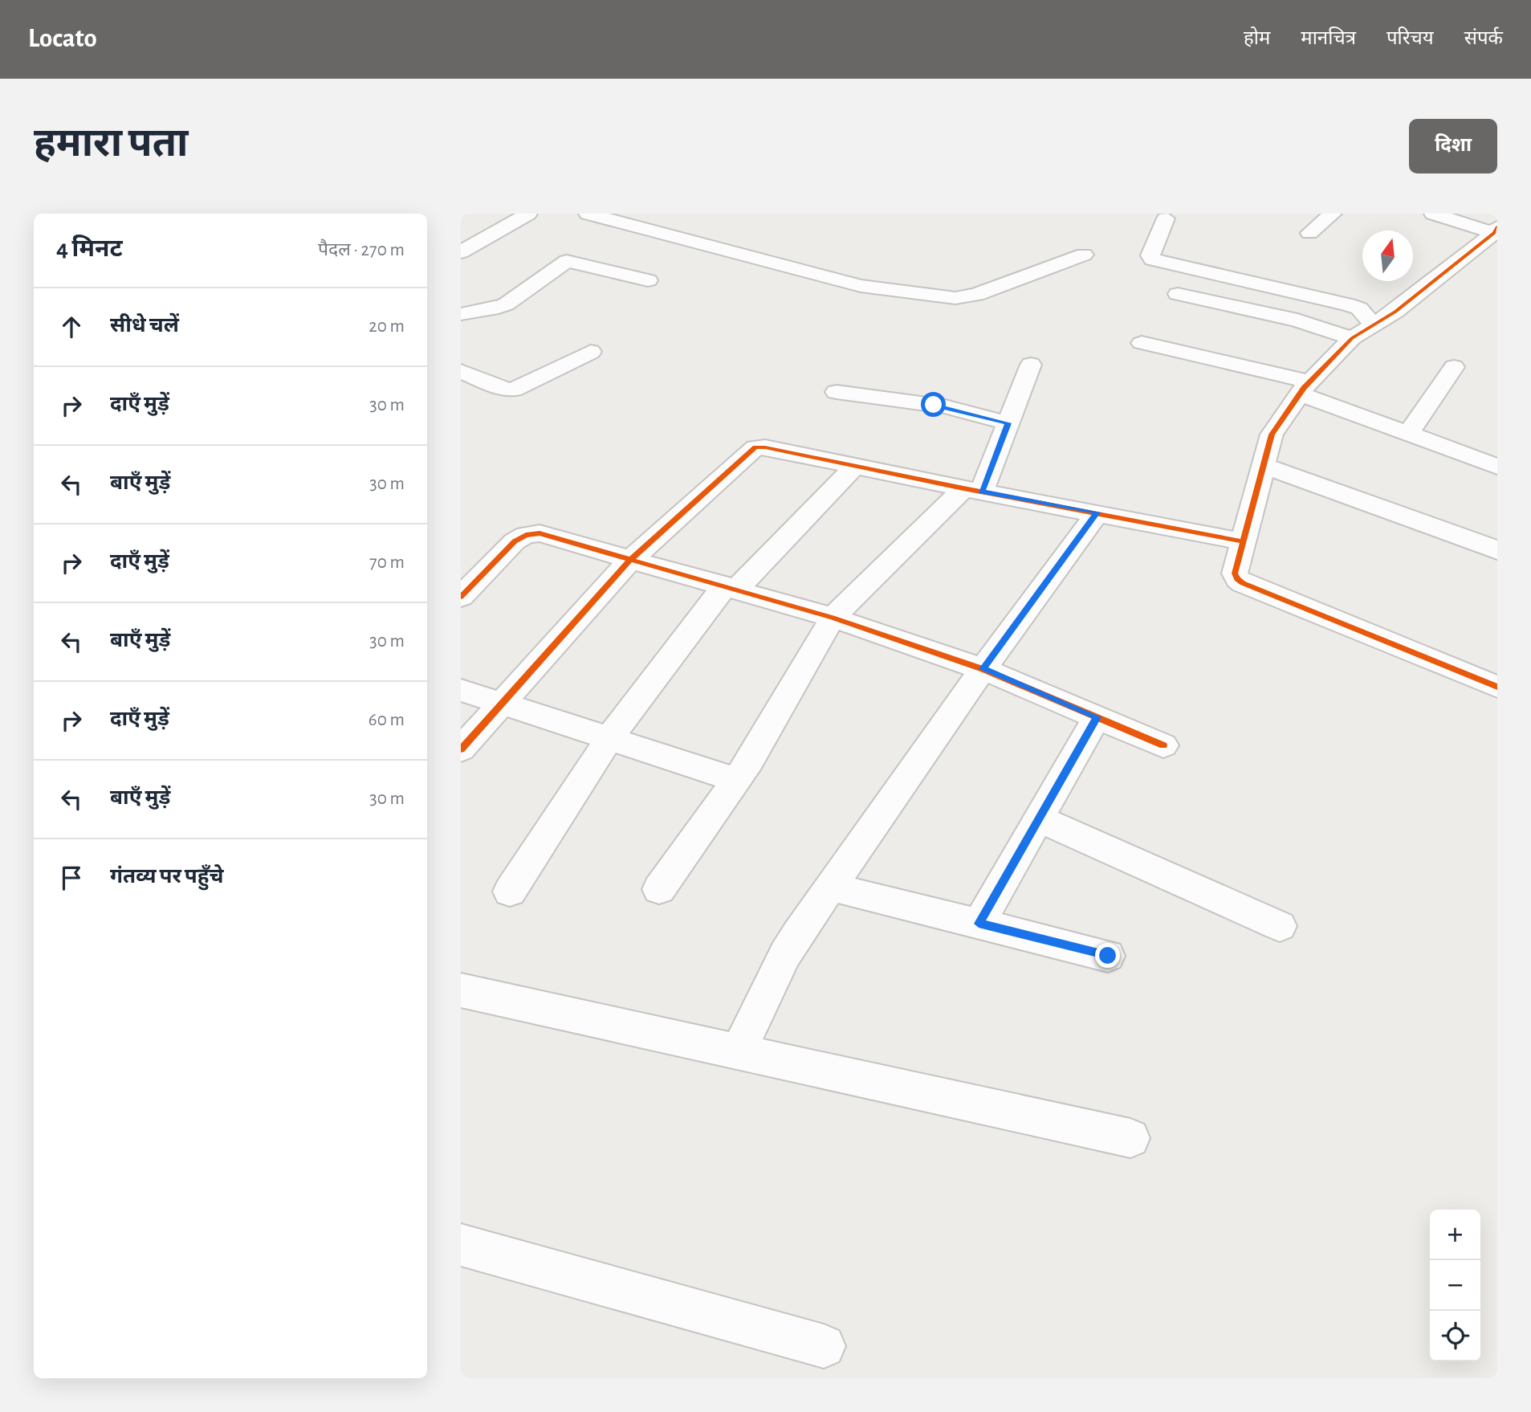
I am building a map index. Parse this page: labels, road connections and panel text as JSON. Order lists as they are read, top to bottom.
{
  "north": "top",
  "page": {
    "header": "Locato",
    "nav": [
      "होम",
      "मानचित्र",
      "परिचय",
      "संपर्क"
    ],
    "buttons": "दिशा",
    "title": "हमारा पता",
    "heading": ["4 मिनट", "पैदल · 270 m"],
    "list": [
      ["सीधे चलें", "20 m"],
      ["दाएँ मुड़ें", "30 m"],
      ["बाएँ मुड़ें", "30 m"],
      ["दाएँ मुड़ें", "70 m"],
      ["बाएँ मुड़ें", "30 m"],
      ["दाएँ मुड़ें", "60 m"],
      ["बाएँ मुड़ें", "30 m"],
      "गंतव्य पर पहुँचे"
    ],
    "map_buttons": ["+", "−"]
  }
}
